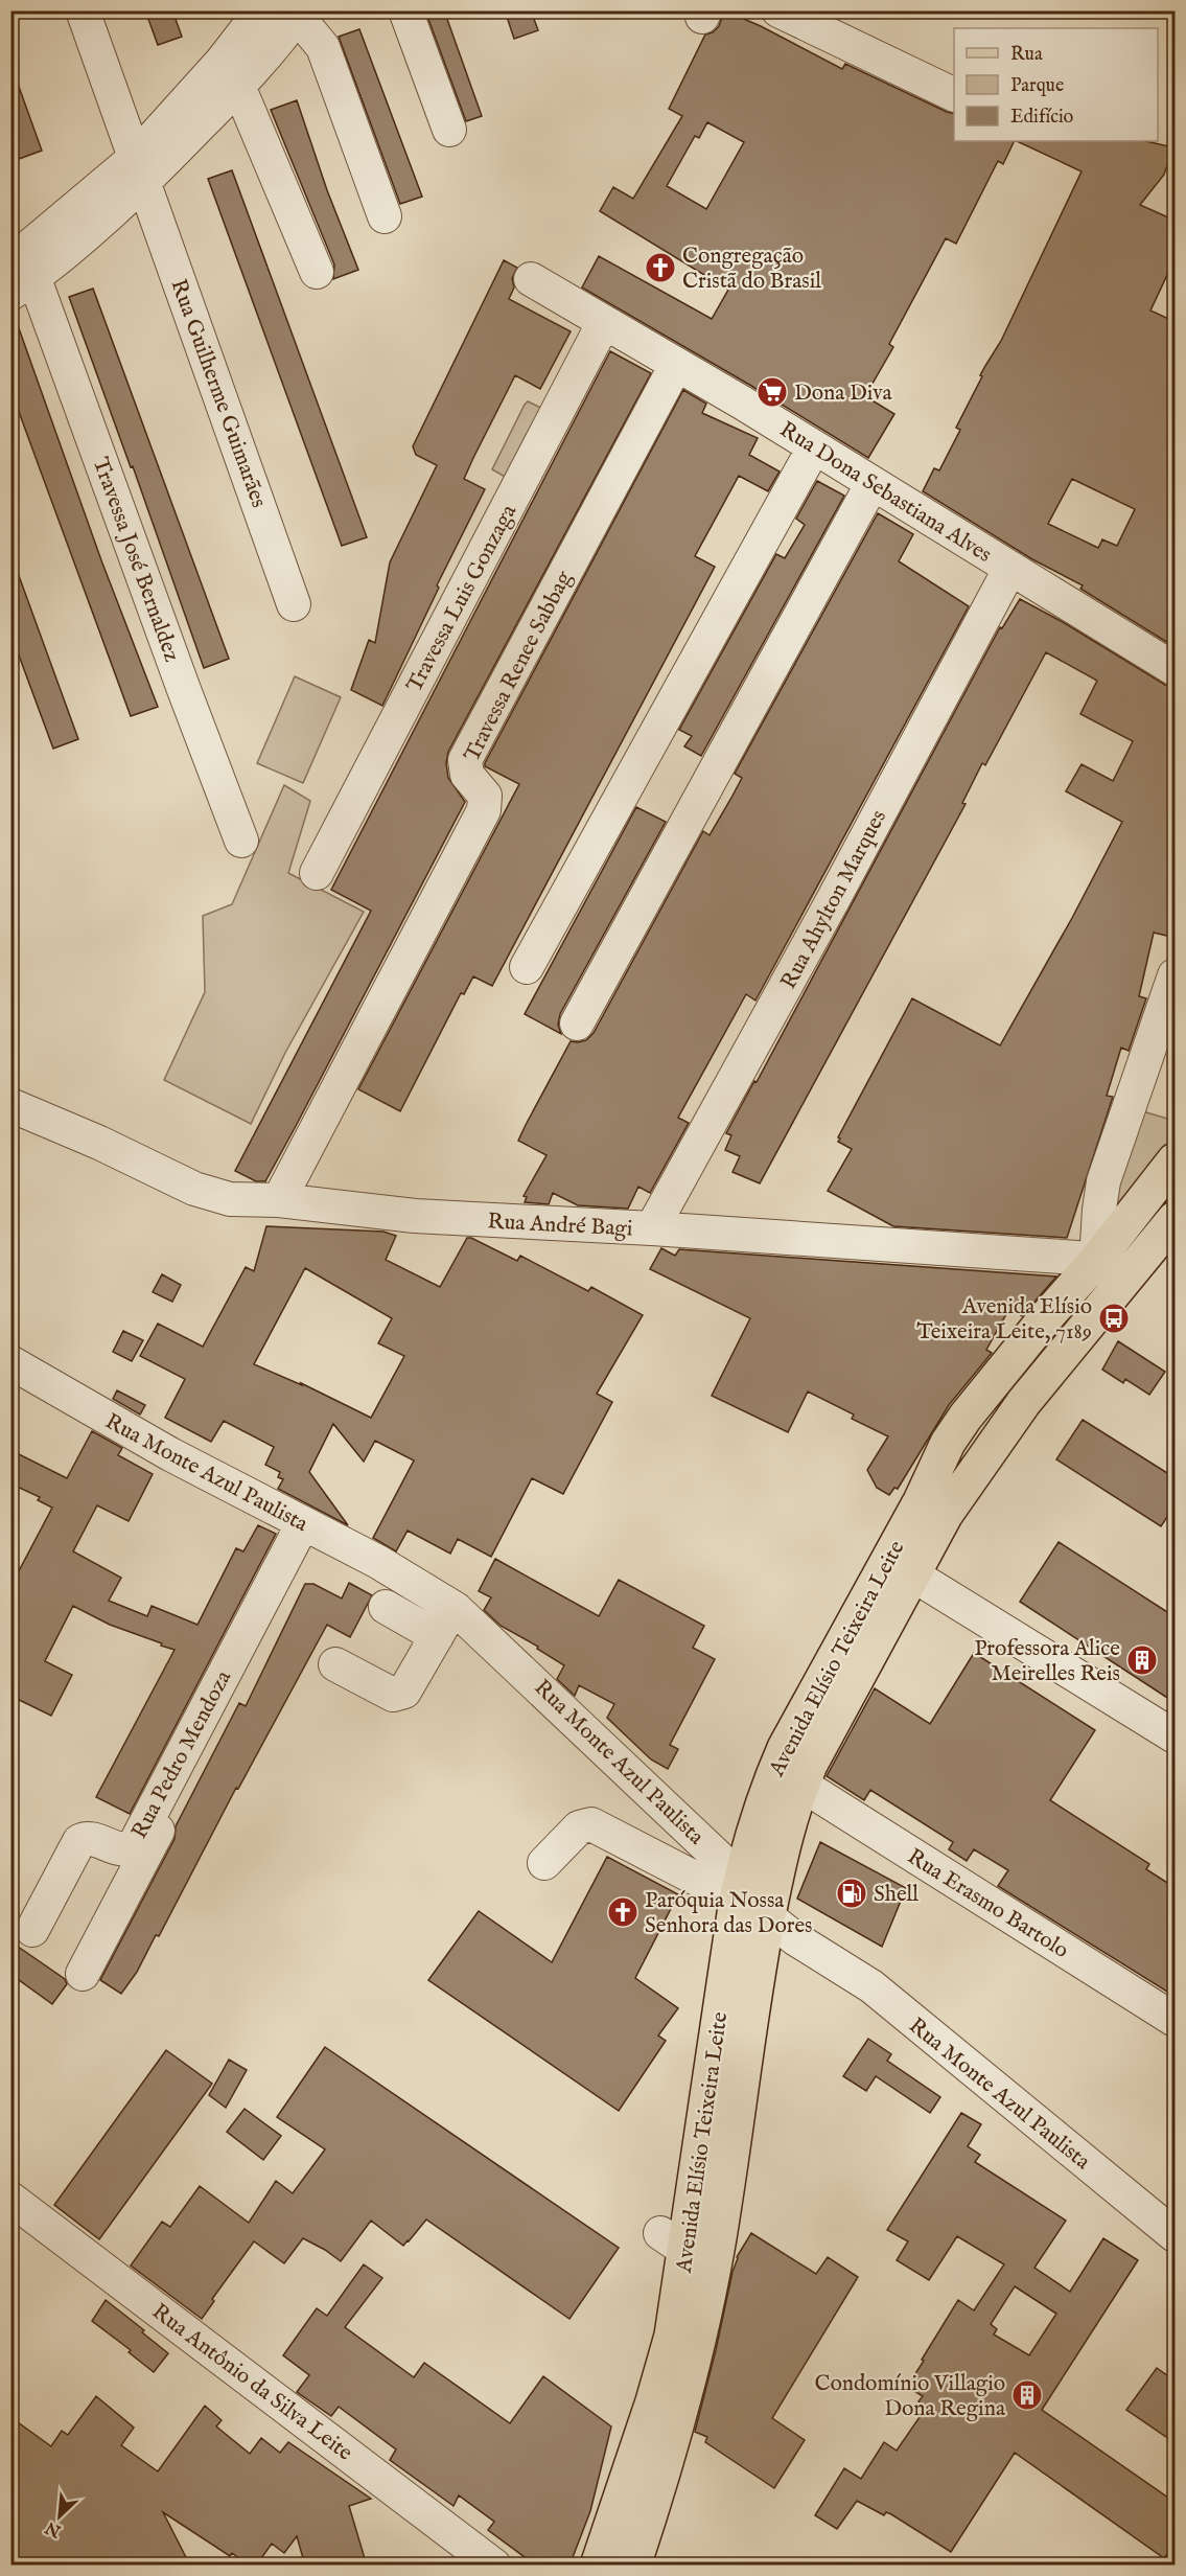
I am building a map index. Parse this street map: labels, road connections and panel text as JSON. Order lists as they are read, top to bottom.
{
  "streets": {
    "main road": ["Avenida Elísio Teixeira Leite"],
    "street": [
      "Rua Guilherme Guimarães",
      "Rua Dona Sebastiana Alves",
      "Travessa José Bernaldez",
      "Travessa Luis Gonzaga",
      "Travessa Renee Sabbag",
      "Rua Ahylton Marques",
      "Rua André Bagi",
      "Rua Monte Azul Paulista",
      "Rua Pedro Mendoza",
      "Rua Erasmo Bartolo",
      "Rua Antônio da Silva Leite"
    ]
  },
  "crossings": [
    ["Rua Dona Sebastiana Alves", "Travessa Luis Gonzaga"],
    ["Rua Dona Sebastiana Alves", "Travessa Renee Sabbag"],
    ["Rua Dona Sebastiana Alves", "Rua Ahylton Marques"],
    ["Travessa Renee Sabbag", "Rua André Bagi"],
    ["Rua Ahylton Marques", "Rua André Bagi"],
    ["Rua André Bagi", "Avenida Elísio Teixeira Leite"],
    ["Rua Monte Azul Paulista", "Avenida Elísio Teixeira Leite"],
    ["Rua Monte Azul Paulista", "Rua Pedro Mendoza"],
    ["Avenida Elísio Teixeira Leite", "Rua Erasmo Bartolo"]
  ],
  "places": {
    "church": ["Congregação Cristã do Brasil", "Paróquia Nossa Senhora das Dores"],
    "supermarket": ["Dona Diva"],
    "bus stop": ["Avenida Elísio Teixeira Leite, 7189"],
    "building": ["Professora Alice Meirelles Reis", "Condomínio Villagio Dona Regina"],
    "fuel station": ["Shell"]
  },
  "legend": ["Rua", "Parque", "Edifício"],
  "north": "bottom left"
}
